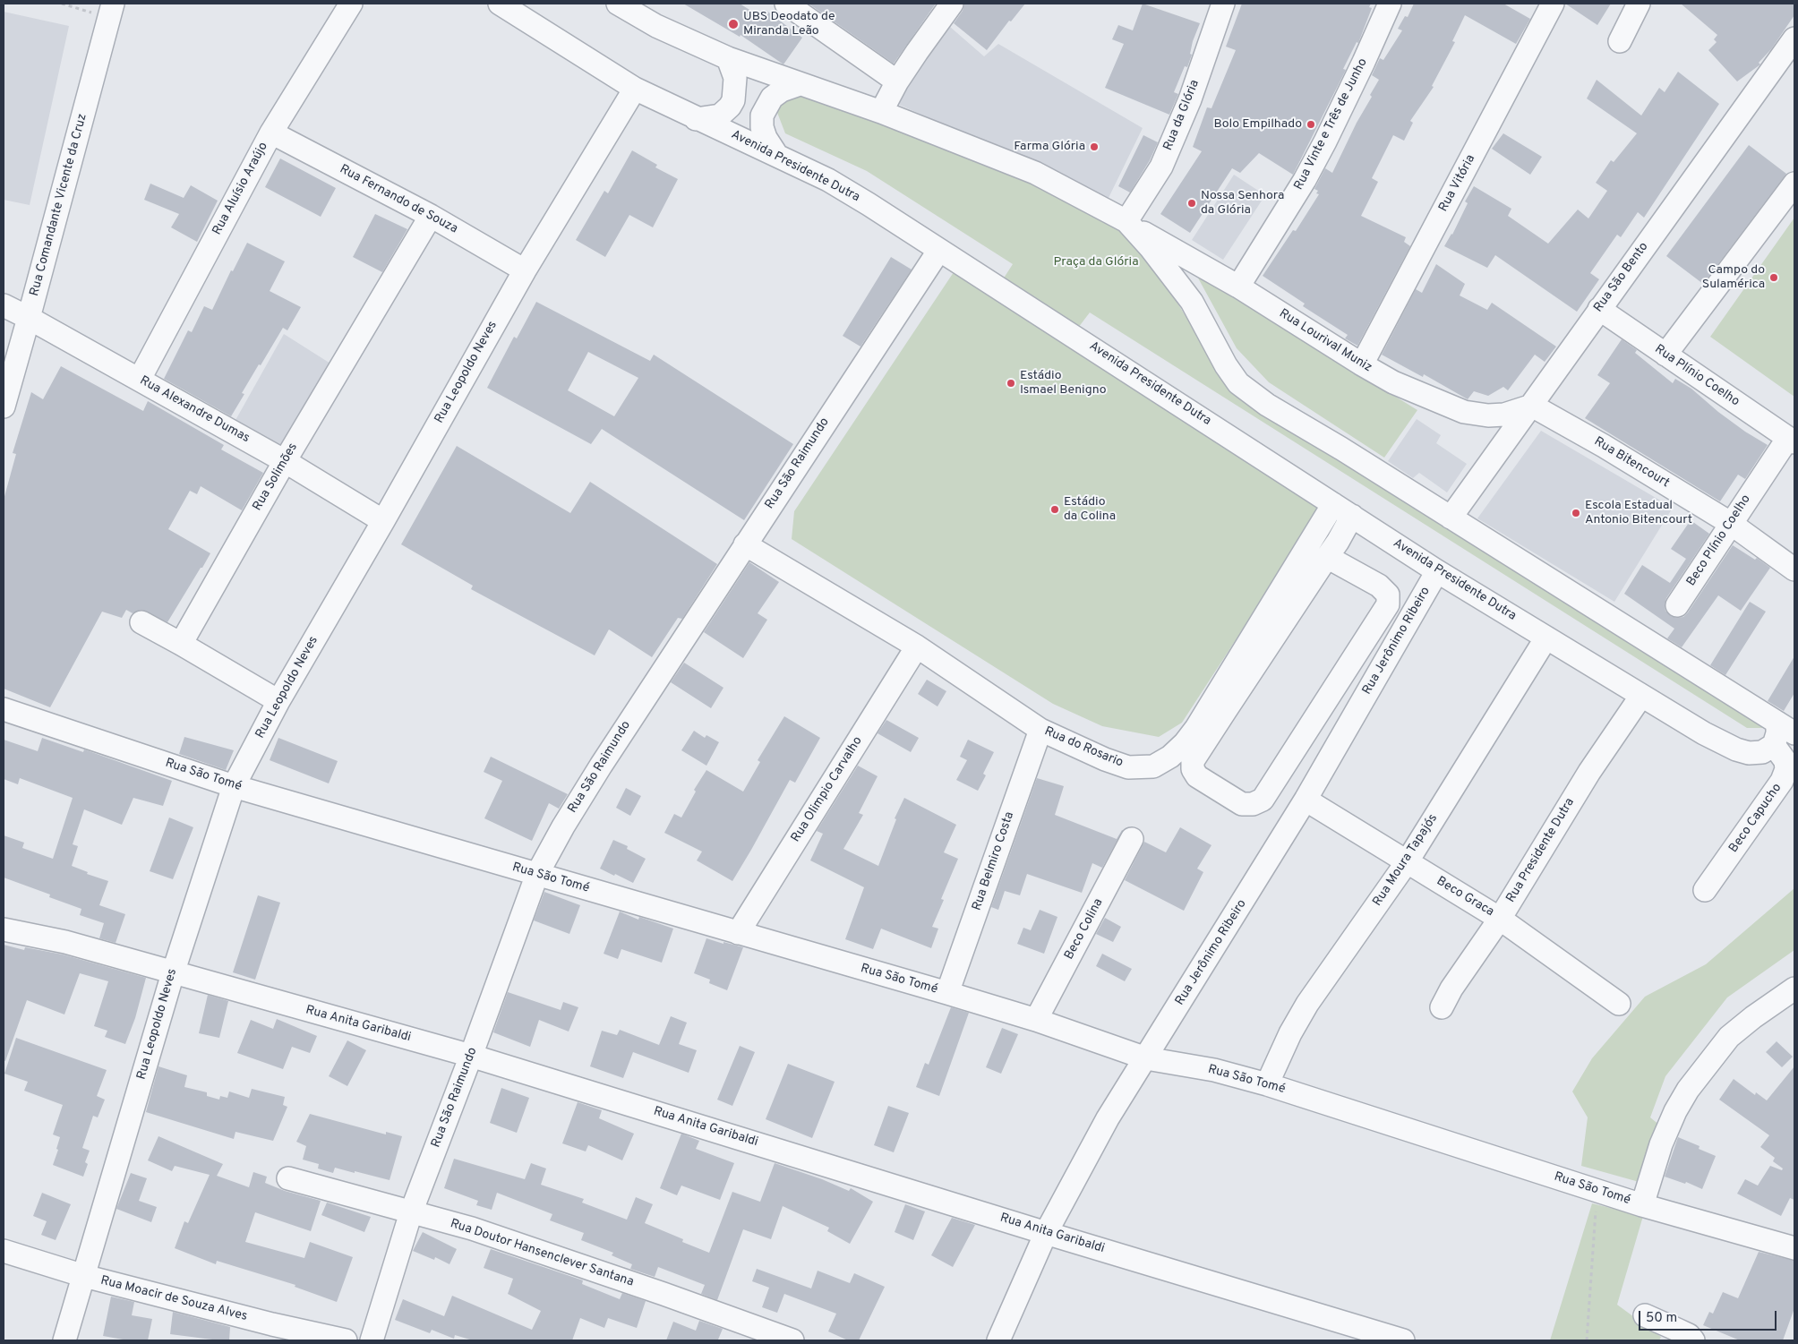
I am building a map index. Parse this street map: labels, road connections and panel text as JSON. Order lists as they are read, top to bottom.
{
  "streets": {
    "street": [
      "Rua da Glória",
      "Rua Vinte e Três de Junho",
      "Avenida Presidente Dutra",
      "Rua Vitória",
      "Rua Aluísio Araújo",
      "Rua Fernando de Souza",
      "Rua Comandante Vicente da Cruz",
      "Rua São Bento",
      "Rua Lourival Muniz",
      "Rua Leopoldo Neves",
      "Rua Plínio Coelho",
      "Rua Alexandre Dumas",
      "Rua Bitencourt",
      "Rua São Raimundo",
      "Rua Solimões",
      "Beco Plínio Coelho",
      "Rua Jerônimo Ribeiro",
      "Rua do Rosario",
      "Rua São Tomé",
      "Rua Olimpio Carvalho",
      "Beco Capucho",
      "Rua Presidente Dutra",
      "Rua Moura Tapajós",
      "Rua Belmiro Costa",
      "Beco Graca",
      "Beco Colina",
      "Rua Anita Garibaldi",
      "Rua Doutor Hansenclever Santana",
      "Rua Moacir de Souza Alves"
    ]
  },
  "crossings": [
    ["Rua da Glória", "Rua Lourival Muniz"],
    ["Rua Vinte e Três de Junho", "Rua Lourival Muniz"],
    ["Avenida Presidente Dutra", "Rua Leopoldo Neves"],
    ["Avenida Presidente Dutra", "Rua São Raimundo"],
    ["Avenida Presidente Dutra", "Rua Jerônimo Ribeiro"],
    ["Avenida Presidente Dutra", "Rua do Rosario"],
    ["Avenida Presidente Dutra", "Beco Capucho"],
    ["Avenida Presidente Dutra", "Rua Presidente Dutra"],
    ["Avenida Presidente Dutra", "Rua Moura Tapajós"],
    ["Rua Vitória", "Rua Lourival Muniz"],
    ["Rua Aluísio Araújo", "Rua Fernando de Souza"],
    ["Rua Aluísio Araújo", "Rua Alexandre Dumas"],
    ["Rua Fernando de Souza", "Rua Leopoldo Neves"],
    ["Rua Fernando de Souza", "Rua Solimões"],
    ["Rua Comandante Vicente da Cruz", "Rua Alexandre Dumas"],
    ["Rua São Bento", "Rua Lourival Muniz"],
    ["Rua São Bento", "Rua Plínio Coelho"],
    ["Rua São Bento", "Rua Bitencourt"],
    ["Rua Lourival Muniz", "Rua Bitencourt"],
    ["Rua Leopoldo Neves", "Rua Alexandre Dumas"],
    ["Rua Leopoldo Neves", "Rua São Tomé"],
    ["Rua Leopoldo Neves", "Rua Anita Garibaldi"],
    ["Rua Leopoldo Neves", "Rua Moacir de Souza Alves"],
    ["Rua Plínio Coelho", "Beco Plínio Coelho"],
    ["Rua Alexandre Dumas", "Rua Solimões"],
    ["Rua Bitencourt", "Beco Plínio Coelho"],
    ["Rua São Raimundo", "Rua do Rosario"],
    ["Rua São Raimundo", "Rua São Tomé"],
    ["Rua São Raimundo", "Rua Anita Garibaldi"],
    ["Rua São Raimundo", "Rua Doutor Hansenclever Santana"],
    ["Rua Jerônimo Ribeiro", "Rua São Tomé"],
    ["Rua Jerônimo Ribeiro", "Beco Graca"],
    ["Rua Jerônimo Ribeiro", "Rua Anita Garibaldi"],
    ["Rua do Rosario", "Rua Olimpio Carvalho"],
    ["Rua do Rosario", "Rua Belmiro Costa"],
    ["Rua São Tomé", "Rua Olimpio Carvalho"],
    ["Rua São Tomé", "Rua Moura Tapajós"],
    ["Rua São Tomé", "Rua Belmiro Costa"],
    ["Rua São Tomé", "Beco Colina"],
    ["Rua Presidente Dutra", "Beco Graca"],
    ["Rua Moura Tapajós", "Beco Graca"]
  ],
  "parks": ["Praça da Glória"],
  "places": [
    "UBS Deodato de Miranda Leão",
    "Bolo Empilhado",
    "Farma Glória",
    "Nossa Senhora da Glória",
    "Campo do Sulamérica",
    "Estádio Ismael Benigno",
    "Estádio da Colina",
    "Escola Estadual Antonio Bitencourt"
  ],
  "scale_bar": "50 m"
}
